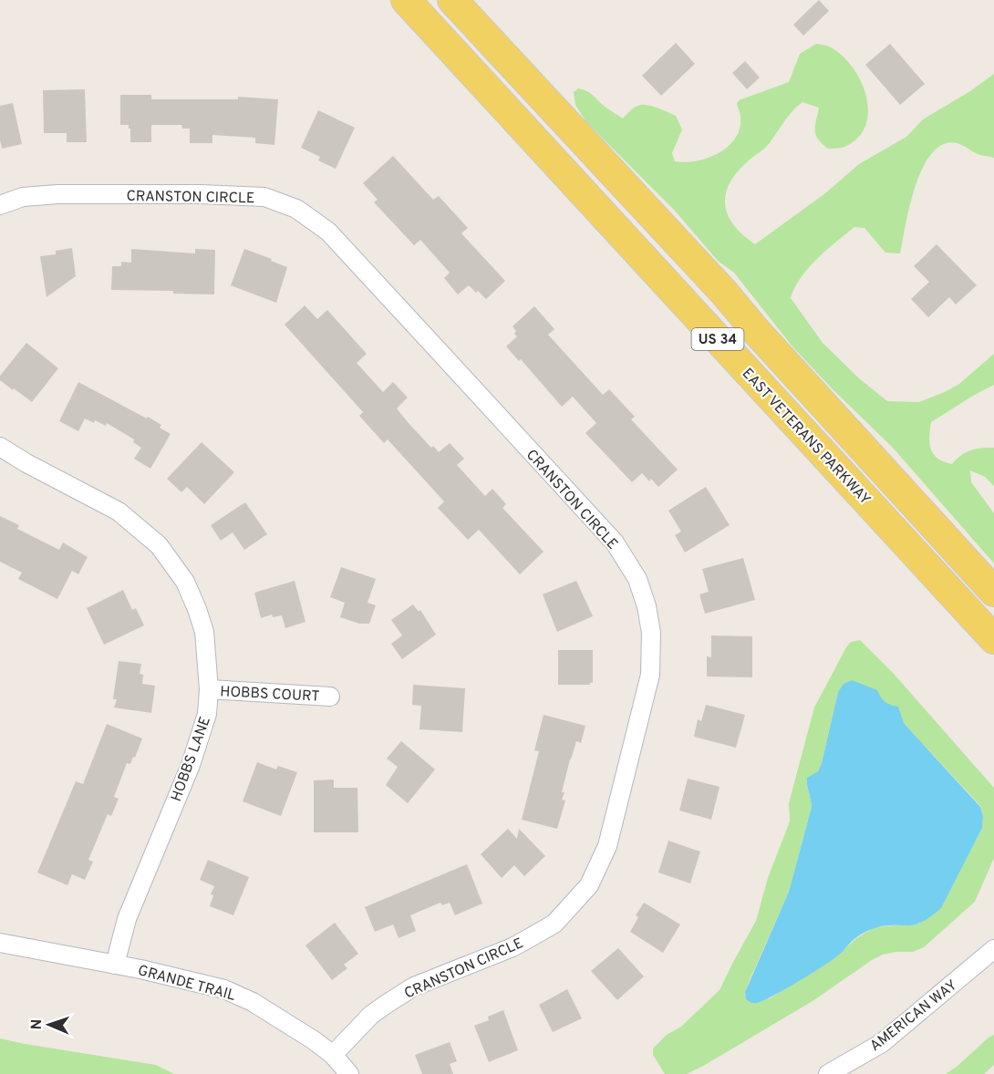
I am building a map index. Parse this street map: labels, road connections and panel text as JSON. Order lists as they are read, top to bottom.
{
  "streets": {
    "main road": ["US 34", "EAST VETERANS PARKWAY"],
    "street": [
      "CRANSTON CIRCLE",
      "HOBBS COURT",
      "HOBBS LANE",
      "GRANDE TRAIL",
      "AMERICAN WAY"
    ]
  },
  "crossings": [
    ["CRANSTON CIRCLE", "GRANDE TRAIL"],
    ["HOBBS COURT", "HOBBS LANE"],
    ["HOBBS LANE", "GRANDE TRAIL"]
  ],
  "north": "left"
}
